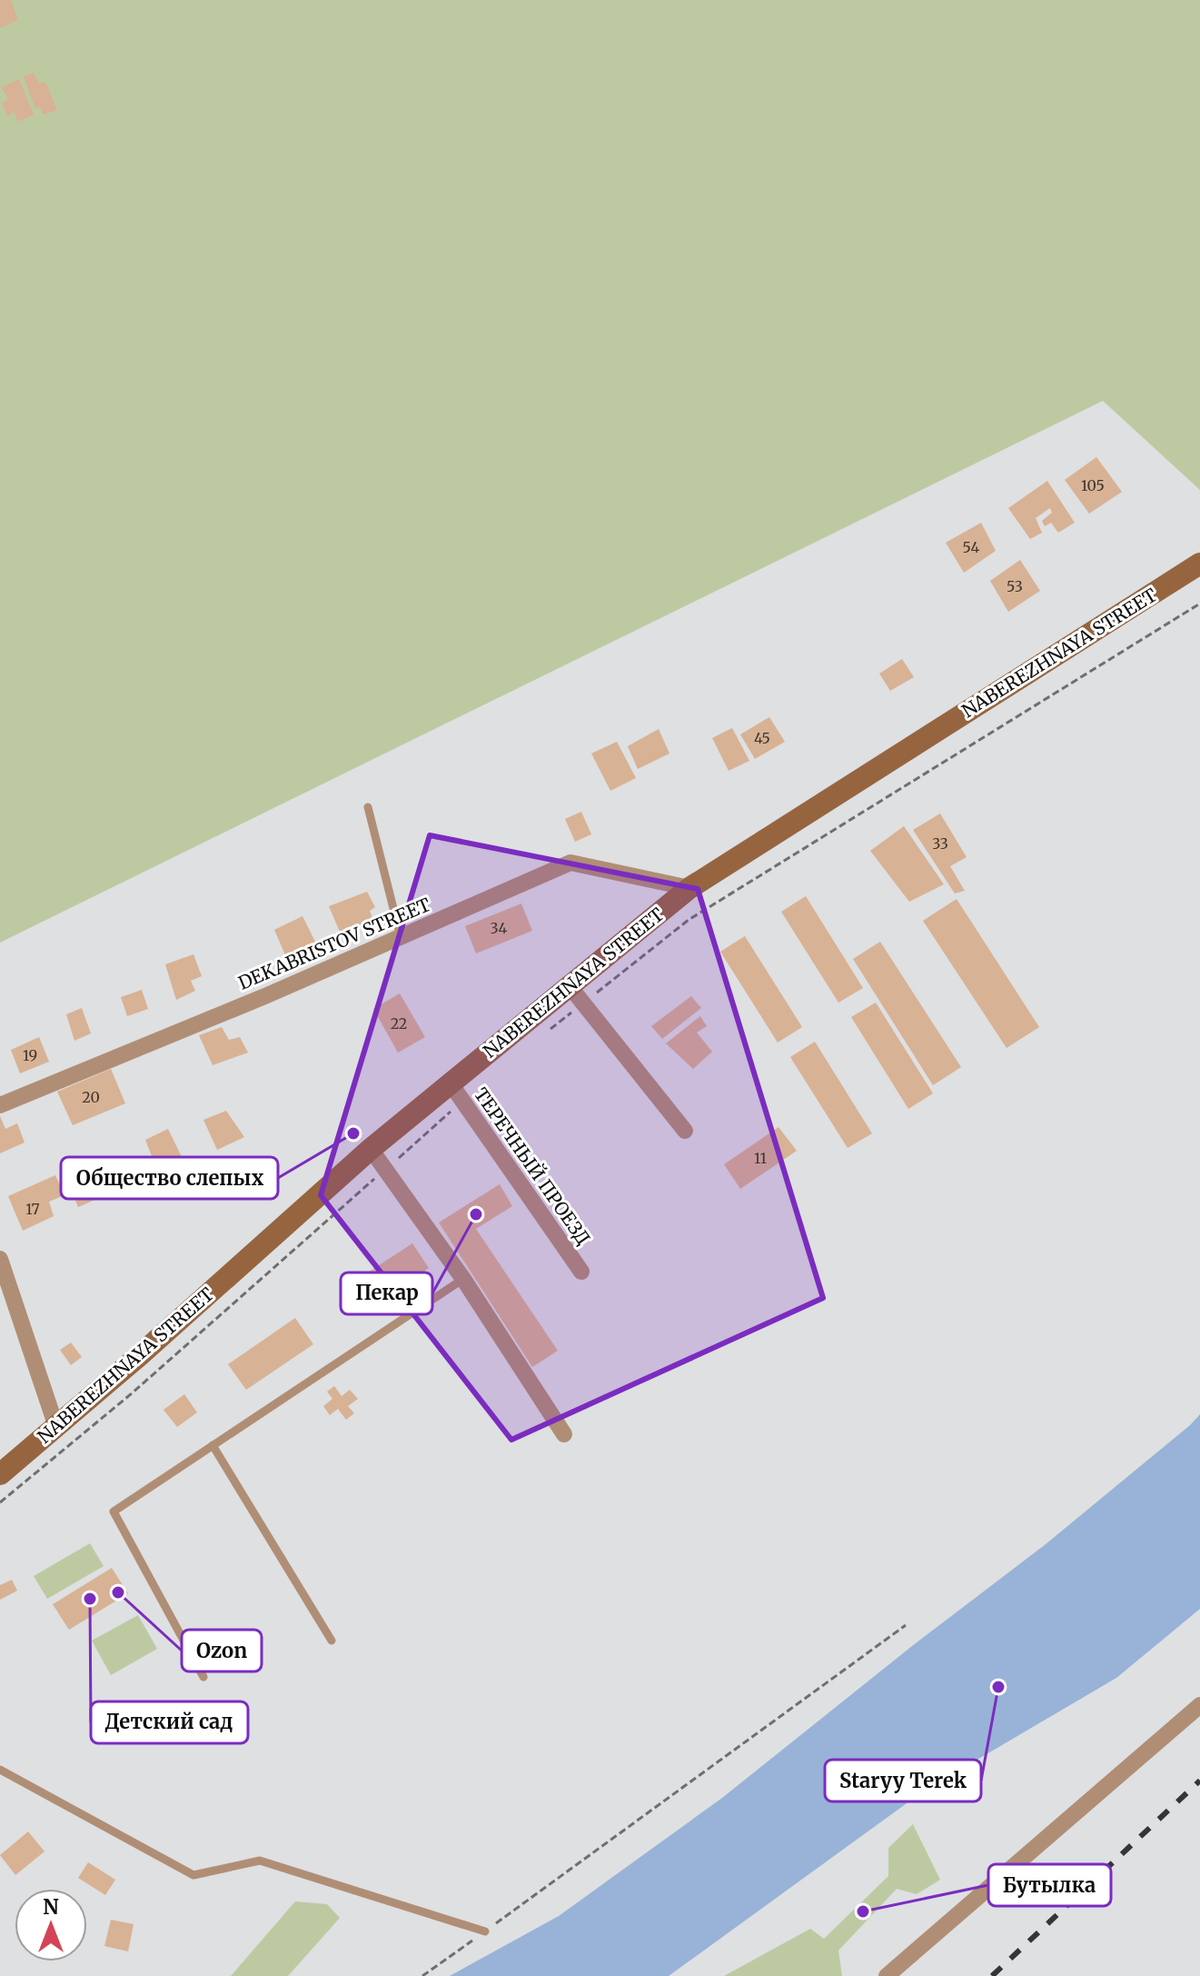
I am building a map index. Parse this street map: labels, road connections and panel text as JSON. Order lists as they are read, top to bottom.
{
  "streets": {
    "main road": ["NABEREZHNAYA STREET"],
    "street": ["DEKABRISTOV STREET", "ТЕРЕЧНЫЙ ПРОЕЗД"]
  },
  "crossings": [
    ["NABEREZHNAYA STREET", "DEKABRISTOV STREET"],
    ["NABEREZHNAYA STREET", "ТЕРЕЧНЫЙ ПРОЕЗД"]
  ],
  "places": [
    "Общество слепых",
    "Пекар",
    "Ozon",
    "Детский сад",
    "Staryy Terek",
    "Бутылка"
  ],
  "house_numbers": [
    "105",
    "54",
    "53",
    "45",
    "33",
    "34",
    "22",
    "19",
    "20",
    "11",
    "17"
  ],
  "north": "top"
}
